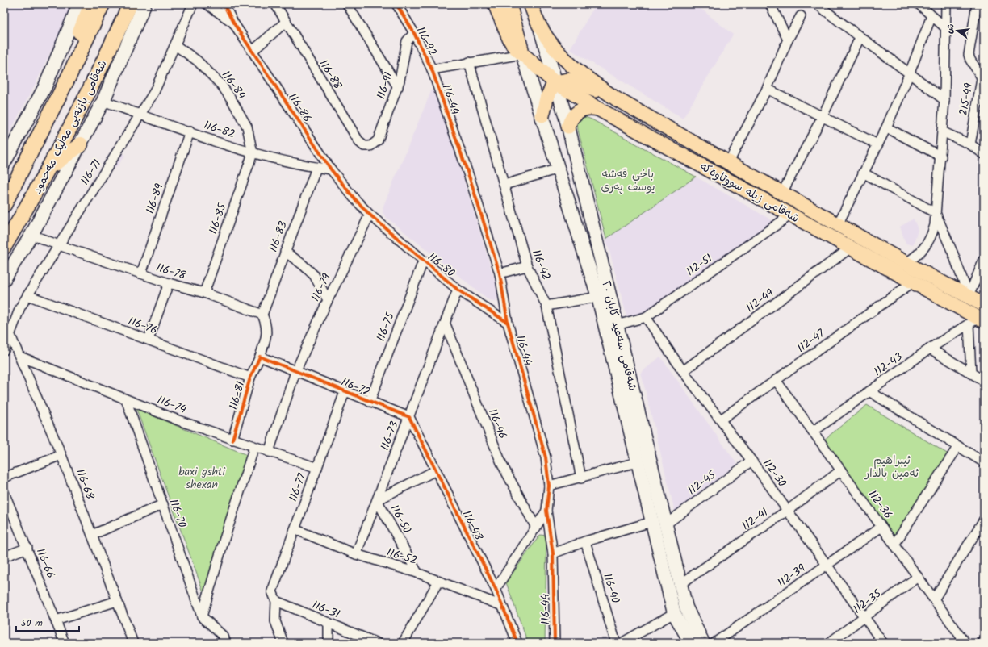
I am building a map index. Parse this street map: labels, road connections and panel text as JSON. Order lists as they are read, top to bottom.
{
  "streets": {
    "highway": ["شەقامی بازنەیی مەلیک مەحمود"],
    "main road": ["شەقامی زیلە سووتاوەکە", "شەقامی سەعید کابان ٢٠"],
    "street": [
      "116-92",
      "116-88",
      "116-84",
      "116-91",
      "116-44",
      "215-49",
      "116-86",
      "116-82",
      "116-71",
      "116-89",
      "116-85",
      "116-83",
      "116-80",
      "116-42",
      "112-51",
      "116-78",
      "116-79",
      "112-49",
      "116-76",
      "116-75",
      "112-47",
      "112-43",
      "116-72",
      "116-81",
      "116-74",
      "116-46",
      "116-73",
      "112-30",
      "112-45",
      "116-68",
      "116-77",
      "112-36",
      "116-70",
      "116-50",
      "112-41",
      "116-48",
      "116-52",
      "116-66",
      "112-39",
      "116-40",
      "112-35",
      "116-31"
    ]
  },
  "crossings": [
    ["116-92", "116-91"],
    ["116-92", "116-44"],
    ["116-88", "116-91"],
    ["116-84", "116-82"],
    ["116-84", "116-71"],
    ["116-84", "116-85"],
    ["116-44", "116-80"],
    ["116-86", "116-82"],
    ["116-86", "116-80"],
    ["116-86", "116-79"],
    ["116-82", "116-71"],
    ["116-82", "116-89"],
    ["116-82", "116-85"],
    ["116-82", "116-83"],
    ["116-71", "116-78"],
    ["116-71", "116-76"],
    ["116-71", "116-68"],
    ["شەقامی زیلە سووتاوەکە", "112-51"],
    ["شەقامی زیلە سووتاوەکە", "112-49"],
    ["شەقامی زیلە سووتاوەکە", "شەقامی سەعید کابان ٢٠"],
    ["شەقامی زیلە سووتاوەکە", "112-47"],
    ["شەقامی زیلە سووتاوەکە", "112-43"],
    ["116-89", "116-78"],
    ["116-85", "116-78"],
    ["116-83", "116-78"],
    ["116-80", "116-79"],
    ["116-80", "116-75"],
    ["116-80", "116-73"],
    ["112-51", "شەقامی سەعید کابان ٢٠"],
    ["112-51", "112-30"],
    ["116-79", "116-72"],
    ["116-79", "116-74"],
    ["112-49", "112-30"],
    ["116-76", "116-81"],
    ["116-75", "116-72"],
    ["شەقامی سەعید کابان ٢٠", "112-45"],
    ["شەقامی سەعید کابان ٢٠", "112-41"],
    ["112-47", "112-30"],
    ["112-47", "112-36"],
    ["112-43", "112-36"],
    ["116-72", "116-73"],
    ["116-72", "116-77"],
    ["116-72", "116-48"],
    ["116-81", "116-74"],
    ["116-74", "116-68"],
    ["116-74", "116-77"],
    ["116-74", "116-70"],
    ["116-46", "116-73"],
    ["116-73", "116-50"],
    ["116-73", "116-48"],
    ["116-73", "116-52"],
    ["112-30", "112-45"],
    ["112-30", "112-41"],
    ["112-30", "112-39"],
    ["112-30", "112-35"],
    ["116-77", "116-52"],
    ["116-77", "116-31"],
    ["112-36", "112-41"],
    ["112-36", "112-39"],
    ["112-36", "112-35"],
    ["116-50", "116-48"],
    ["116-50", "116-52"],
    ["116-48", "116-52"]
  ],
  "parks": ["باخی قەشە یوسف پەری", "ئیبراهیم ئەمین بالدار", "baxi gshti shexan"],
  "scale_bar": "50 m",
  "north": "left"
}
